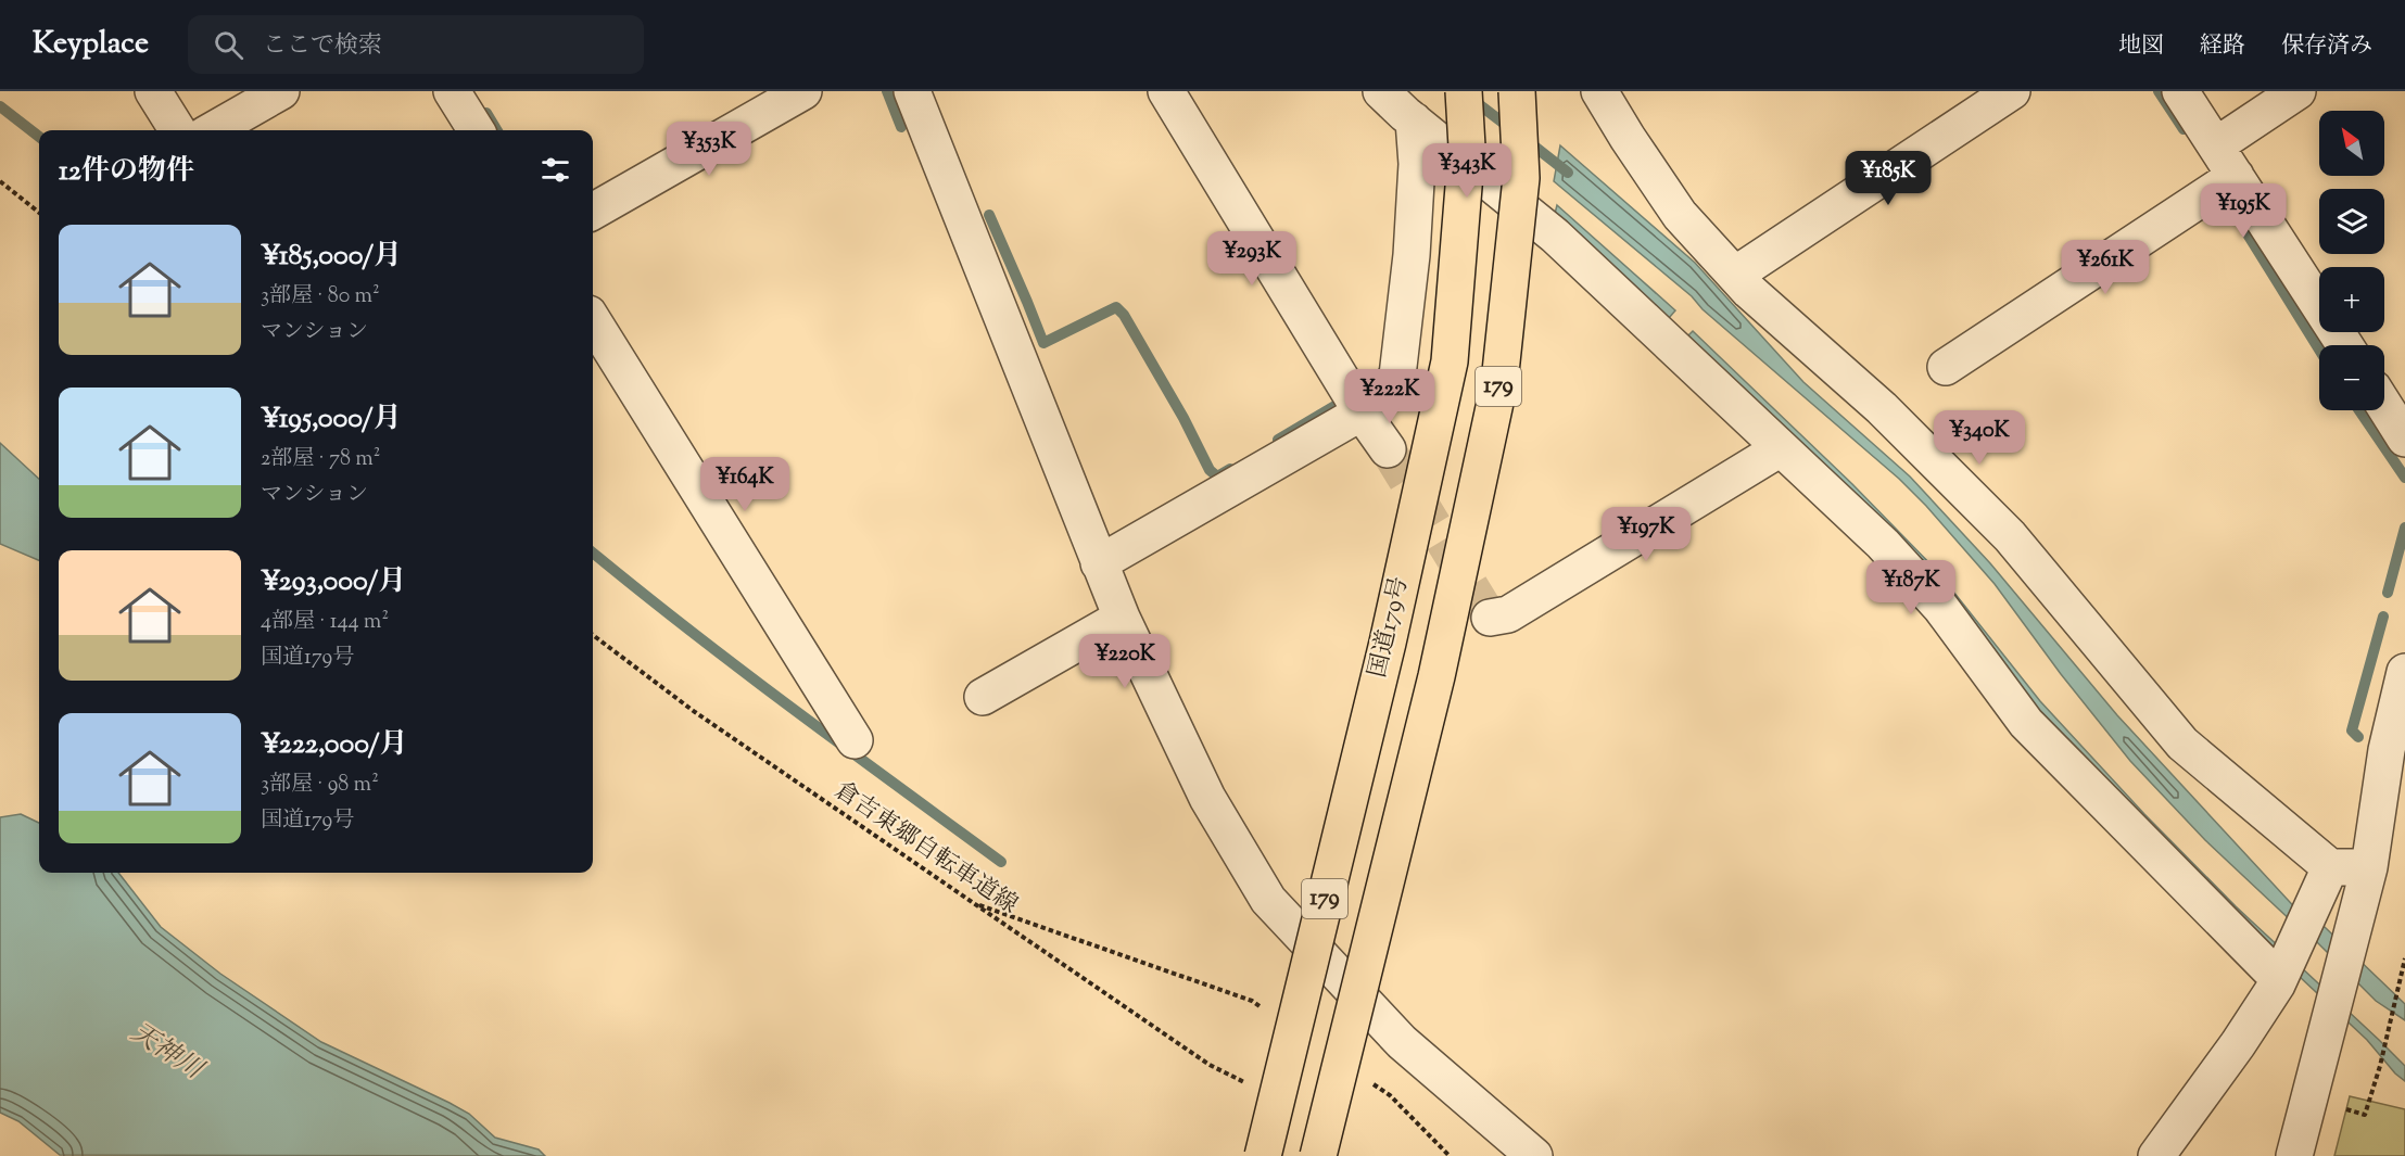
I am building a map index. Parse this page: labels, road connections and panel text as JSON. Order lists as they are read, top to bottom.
{
  "streets": {
    "highway": ["179", "国道179号"],
    "path": ["倉吉東郷自転車道線"]
  },
  "water": ["天神川"],
  "north": "top left",
  "page": {
    "header": "Keyplace",
    "search": "ここで検索",
    "nav": ["地図", "経路", "保存済み"],
    "map_buttons": ["+", "−"],
    "price": [
      "¥353K",
      "¥343K",
      "¥185K",
      "¥195K",
      "¥293K",
      "¥261K",
      "¥222K",
      "¥340K",
      "¥164K",
      "¥197K",
      "¥187K",
      "¥220K"
    ],
    "heading": "12件の物件",
    "list": [
      {
        "name": "¥185,000/月",
        "note": "3部屋 · 80 m² · マンション"
      },
      {
        "name": "¥195,000/月",
        "note": "2部屋 · 78 m² · マンション"
      },
      {
        "name": "¥293,000/月",
        "note": "4部屋 · 144 m² · 国道179号"
      },
      {
        "name": "¥222,000/月",
        "note": "3部屋 · 98 m² · 国道179号"
      }
    ]
  }
}
